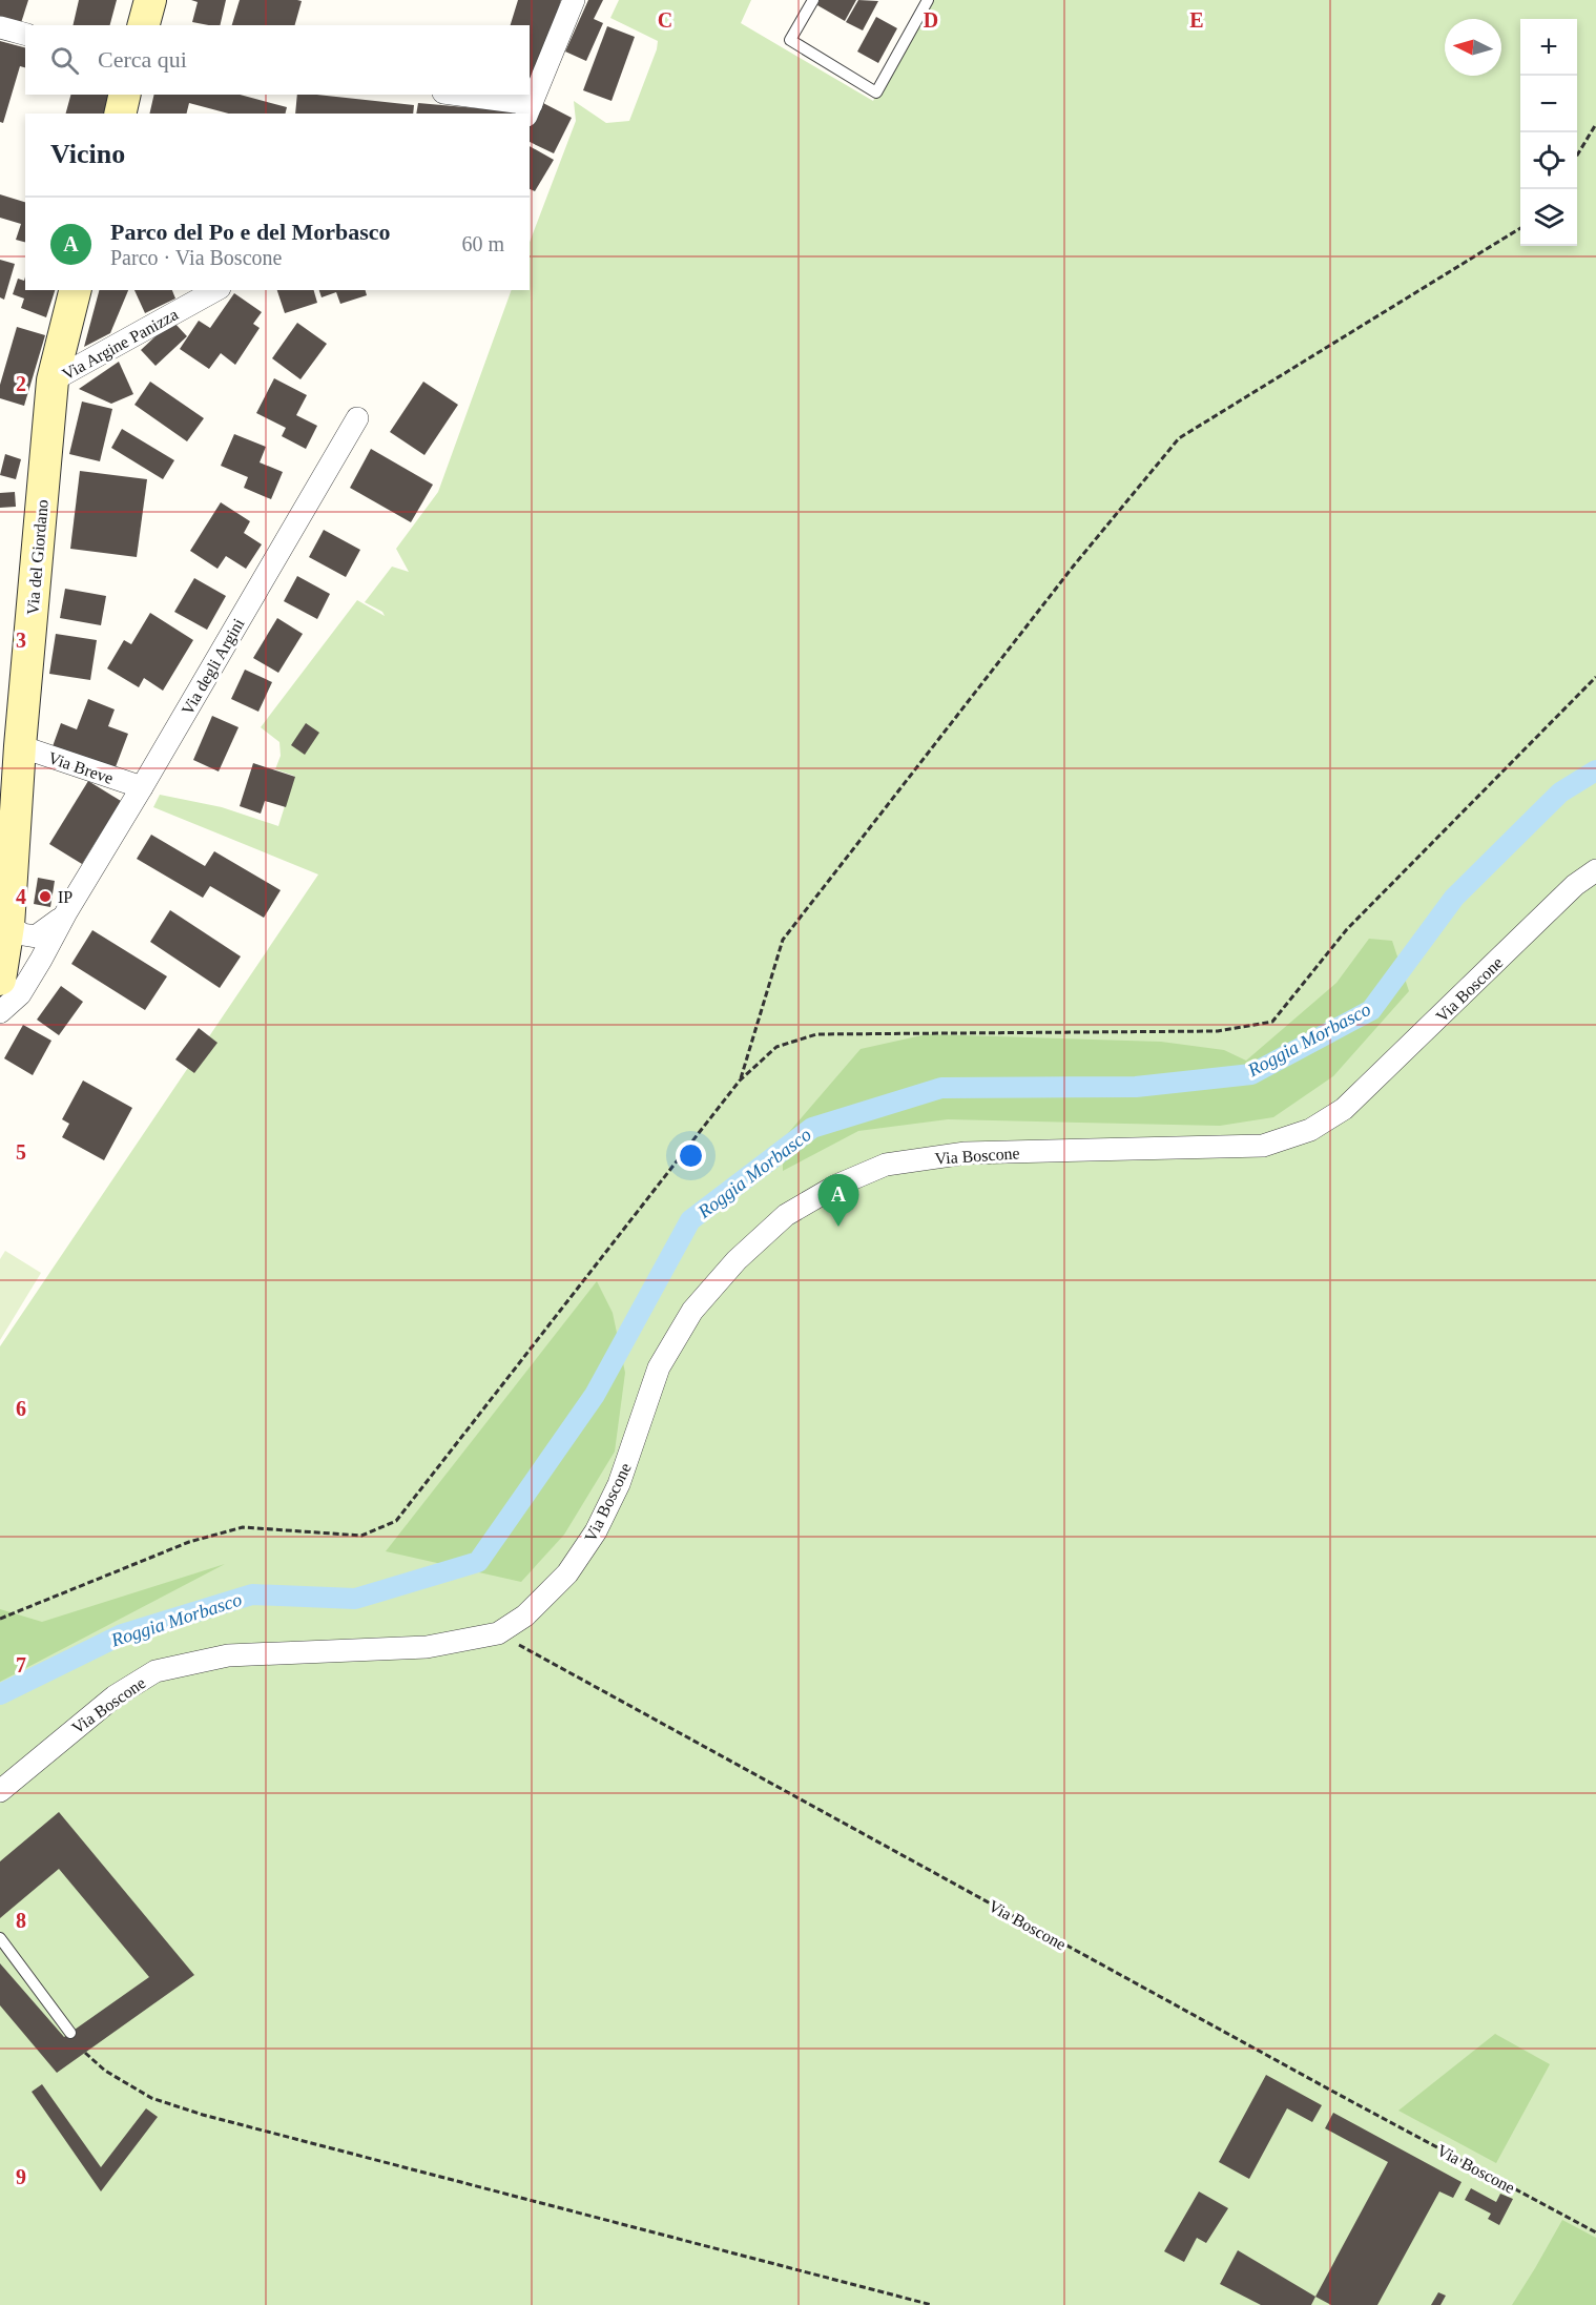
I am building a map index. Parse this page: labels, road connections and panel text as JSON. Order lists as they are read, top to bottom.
{
  "streets": {
    "street": [
      "Via Argine Panizza",
      "Via del Giordano",
      "Via degli Argini",
      "Via Breve",
      "Via Boscone"
    ]
  },
  "crossings": [
    ["Via Argine Panizza", "Via del Giordano"],
    ["Via del Giordano", "Via degli Argini"],
    ["Via del Giordano", "Via Breve"],
    ["Via degli Argini", "Via Breve"]
  ],
  "water": ["Roggia Morbasco"],
  "places": ["IP"],
  "north": "left",
  "page": {
    "map_buttons": ["+", "−"],
    "search": "Cerca qui",
    "heading": "Vicino",
    "list": [
      {
        "mark": "A",
        "name": "Parco del Po e del Morbasco",
        "note": "Parco · Via Boscone",
        "value": "60 m"
      }
    ],
    "pins": "A"
  },
  "grid": {
    "columns": ["C", "D", "E"],
    "rows": [
      "2",
      "3",
      "4",
      "5",
      "6",
      "7",
      "8",
      "9"
    ]
  }
}
